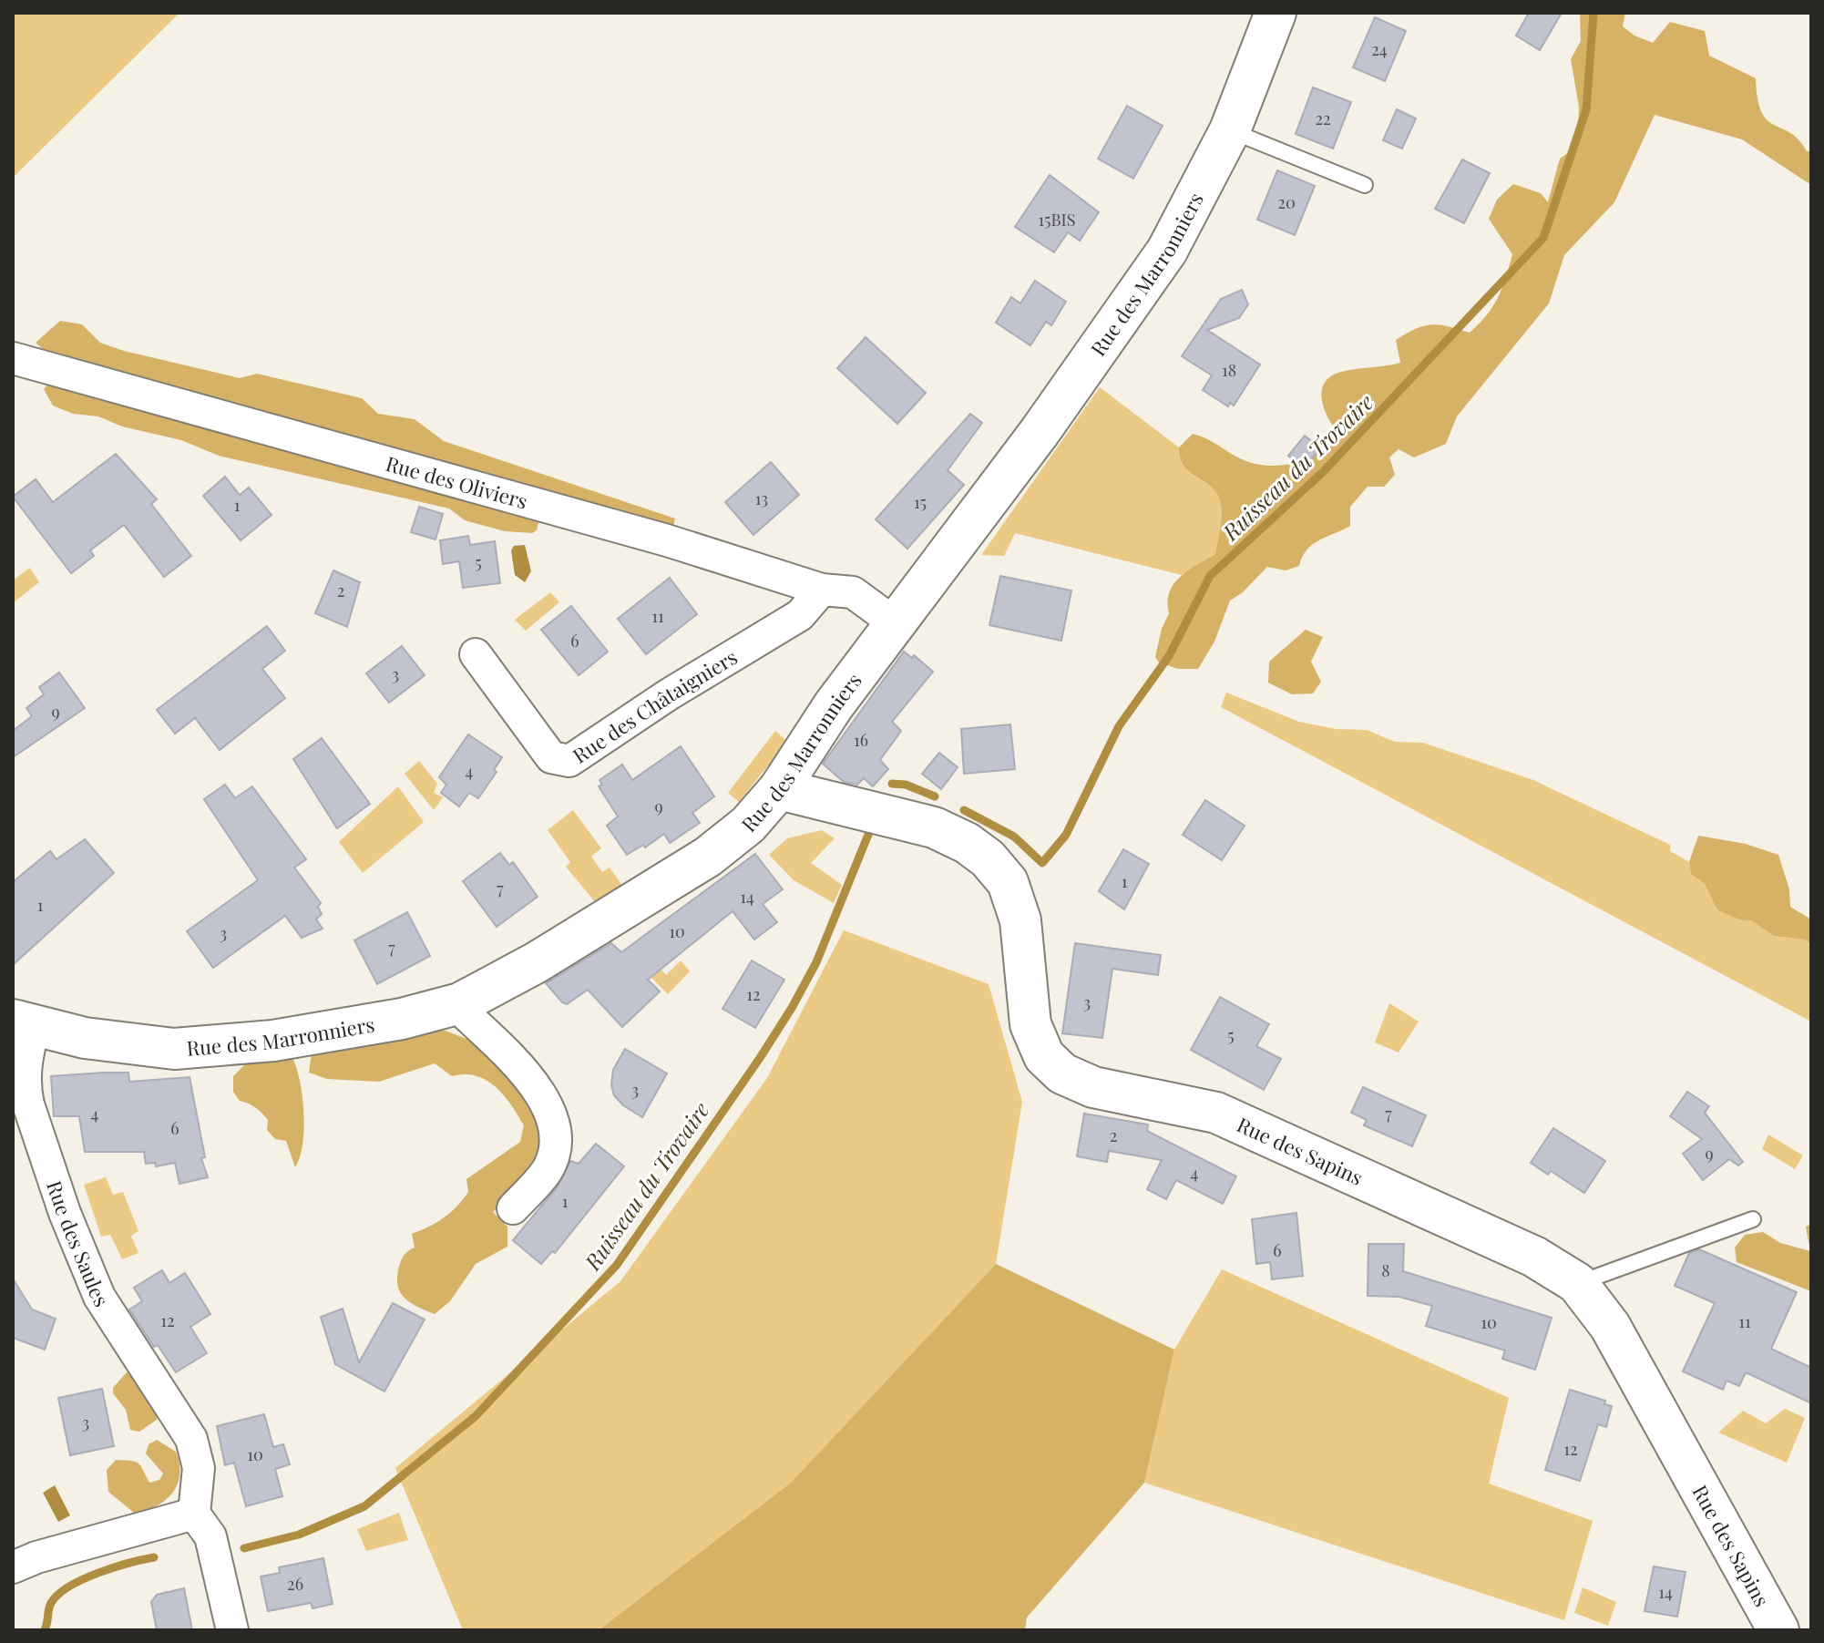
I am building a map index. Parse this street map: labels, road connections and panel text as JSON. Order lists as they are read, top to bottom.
{
  "streets": {
    "street": [
      "Rue des Marronniers",
      "Rue des Oliviers",
      "Rue des Châtaigniers",
      "Rue des Sapins",
      "Rue des Saules"
    ]
  },
  "crossings": [
    ["Rue des Marronniers", "Rue des Oliviers"],
    ["Rue des Marronniers", "Rue des Sapins"],
    ["Rue des Marronniers", "Rue des Saules"],
    ["Rue des Oliviers", "Rue des Châtaigniers"]
  ],
  "water": ["Ruisseau du Trovaire"],
  "house_numbers": [
    "24",
    "22",
    "20",
    "15BIS",
    "18",
    "13",
    "15",
    "1",
    "5",
    "2",
    "11",
    "6",
    "3",
    "9",
    "16",
    "4",
    "9",
    "1",
    "7",
    "14",
    "1",
    "10",
    "3",
    "7",
    "12",
    "3",
    "5",
    "3",
    "4",
    "7",
    "6",
    "2",
    "9",
    "4",
    "1",
    "6",
    "8",
    "12",
    "11",
    "10",
    "3",
    "12",
    "10",
    "26",
    "14"
  ]
}
